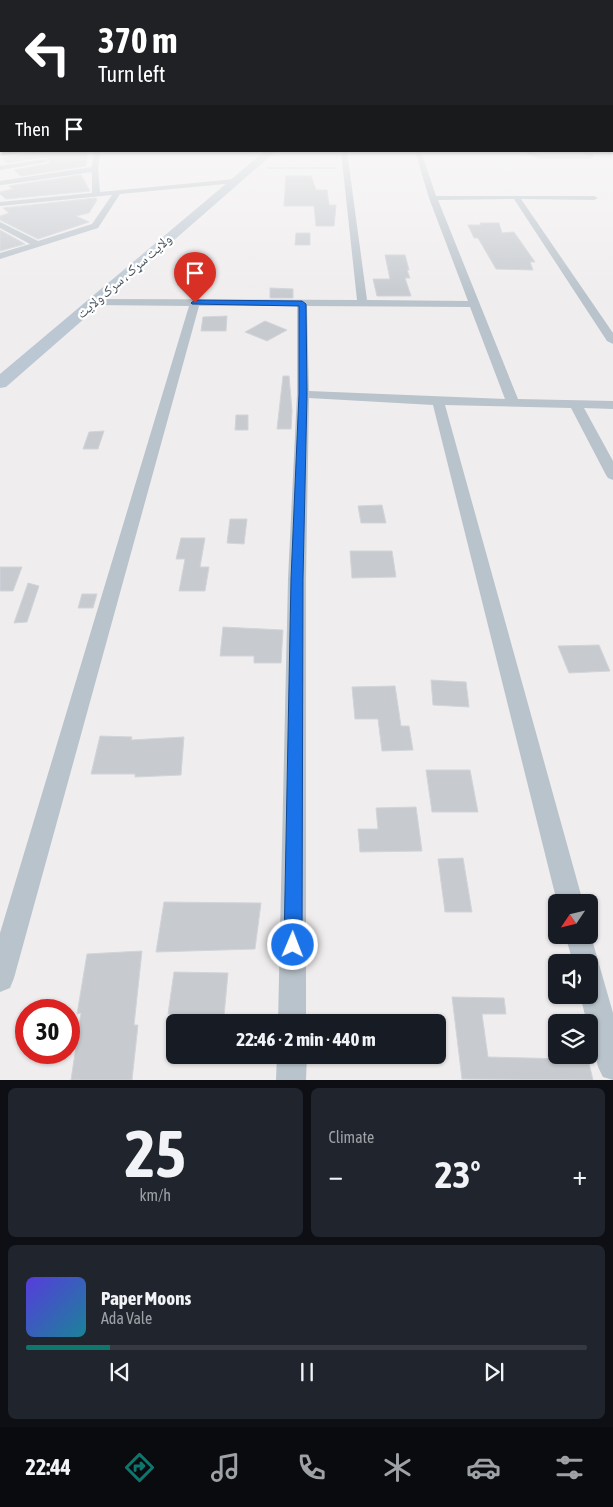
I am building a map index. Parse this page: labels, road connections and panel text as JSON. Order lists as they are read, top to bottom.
{
  "streets": {
    "main road": ["ولایت سړک ، سرک ولایت"]
  },
  "north": "bottom left",
  "page": {
    "turn": ["370 m", "Turn left"],
    "then": "Then",
    "limit": "30",
    "trip": "22:46 · 2 min · 440 m",
    "tile": [
      ["25", "km/h"],
      "Climate"
    ],
    "heat": ["−", "23°", "+"],
    "song": ["Paper Moons", "Ada Vale"],
    "tabs": "22:44"
  }
}
